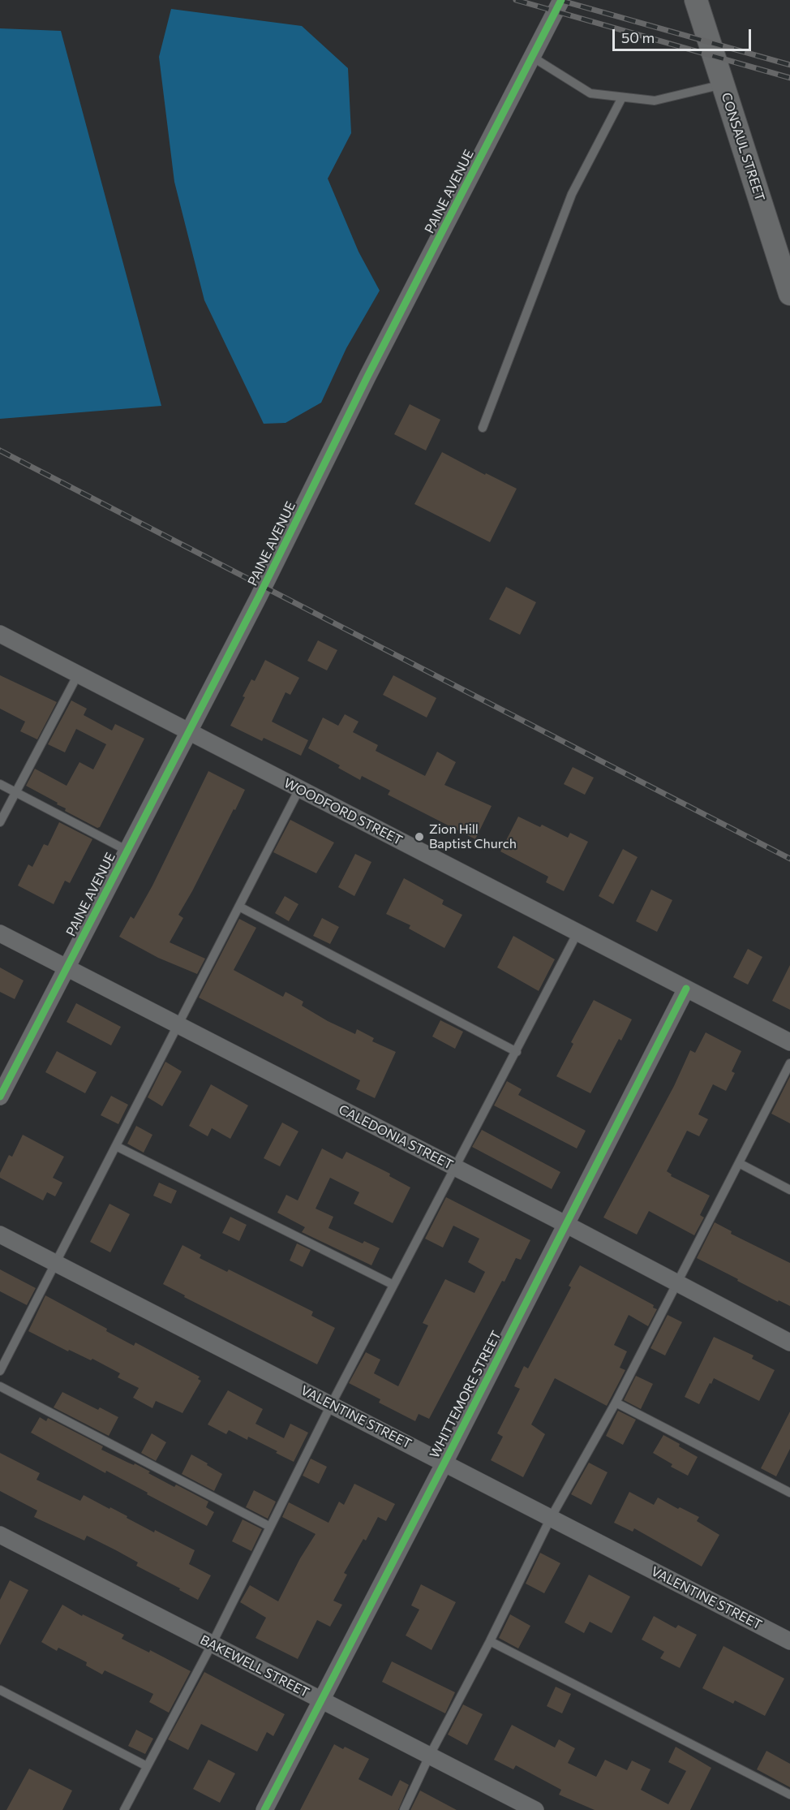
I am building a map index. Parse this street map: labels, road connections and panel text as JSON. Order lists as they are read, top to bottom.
{
  "streets": {
    "street": [
      "CONSAUL STREET",
      "PAINE AVENUE",
      "WOODFORD STREET",
      "CALEDONIA STREET",
      "WHITTEMORE STREET",
      "VALENTINE STREET",
      "BAKEWELL STREET"
    ]
  },
  "crossings": [
    ["PAINE AVENUE", "WOODFORD STREET"],
    ["PAINE AVENUE", "CALEDONIA STREET"],
    ["WOODFORD STREET", "WHITTEMORE STREET"],
    ["CALEDONIA STREET", "WHITTEMORE STREET"],
    ["WHITTEMORE STREET", "VALENTINE STREET"],
    ["WHITTEMORE STREET", "BAKEWELL STREET"]
  ],
  "places": ["Zion Hill Baptist Church"],
  "scale_bar": "50 m"
}
